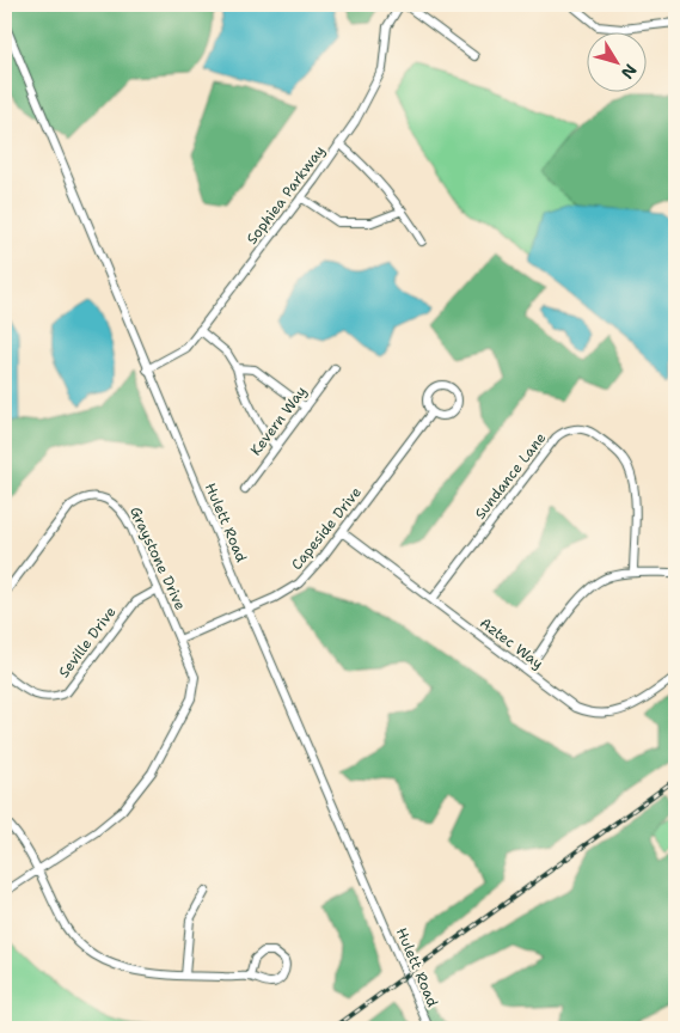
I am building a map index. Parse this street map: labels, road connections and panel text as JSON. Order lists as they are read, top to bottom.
{
  "streets": {
    "street": [
      "Sophiea Parkway",
      "Kevern Way",
      "Sundance Lane",
      "Hulett Road",
      "Capeside Drive",
      "Graystone Drive",
      "Seville Drive",
      "Aztec Way"
    ]
  },
  "crossings": [
    ["Sophiea Parkway", "Hulett Road"],
    ["Sundance Lane", "Aztec Way"],
    ["Hulett Road", "Capeside Drive"],
    ["Capeside Drive", "Graystone Drive"],
    ["Capeside Drive", "Aztec Way"],
    ["Graystone Drive", "Seville Drive"]
  ],
  "north": "bottom right"
}
